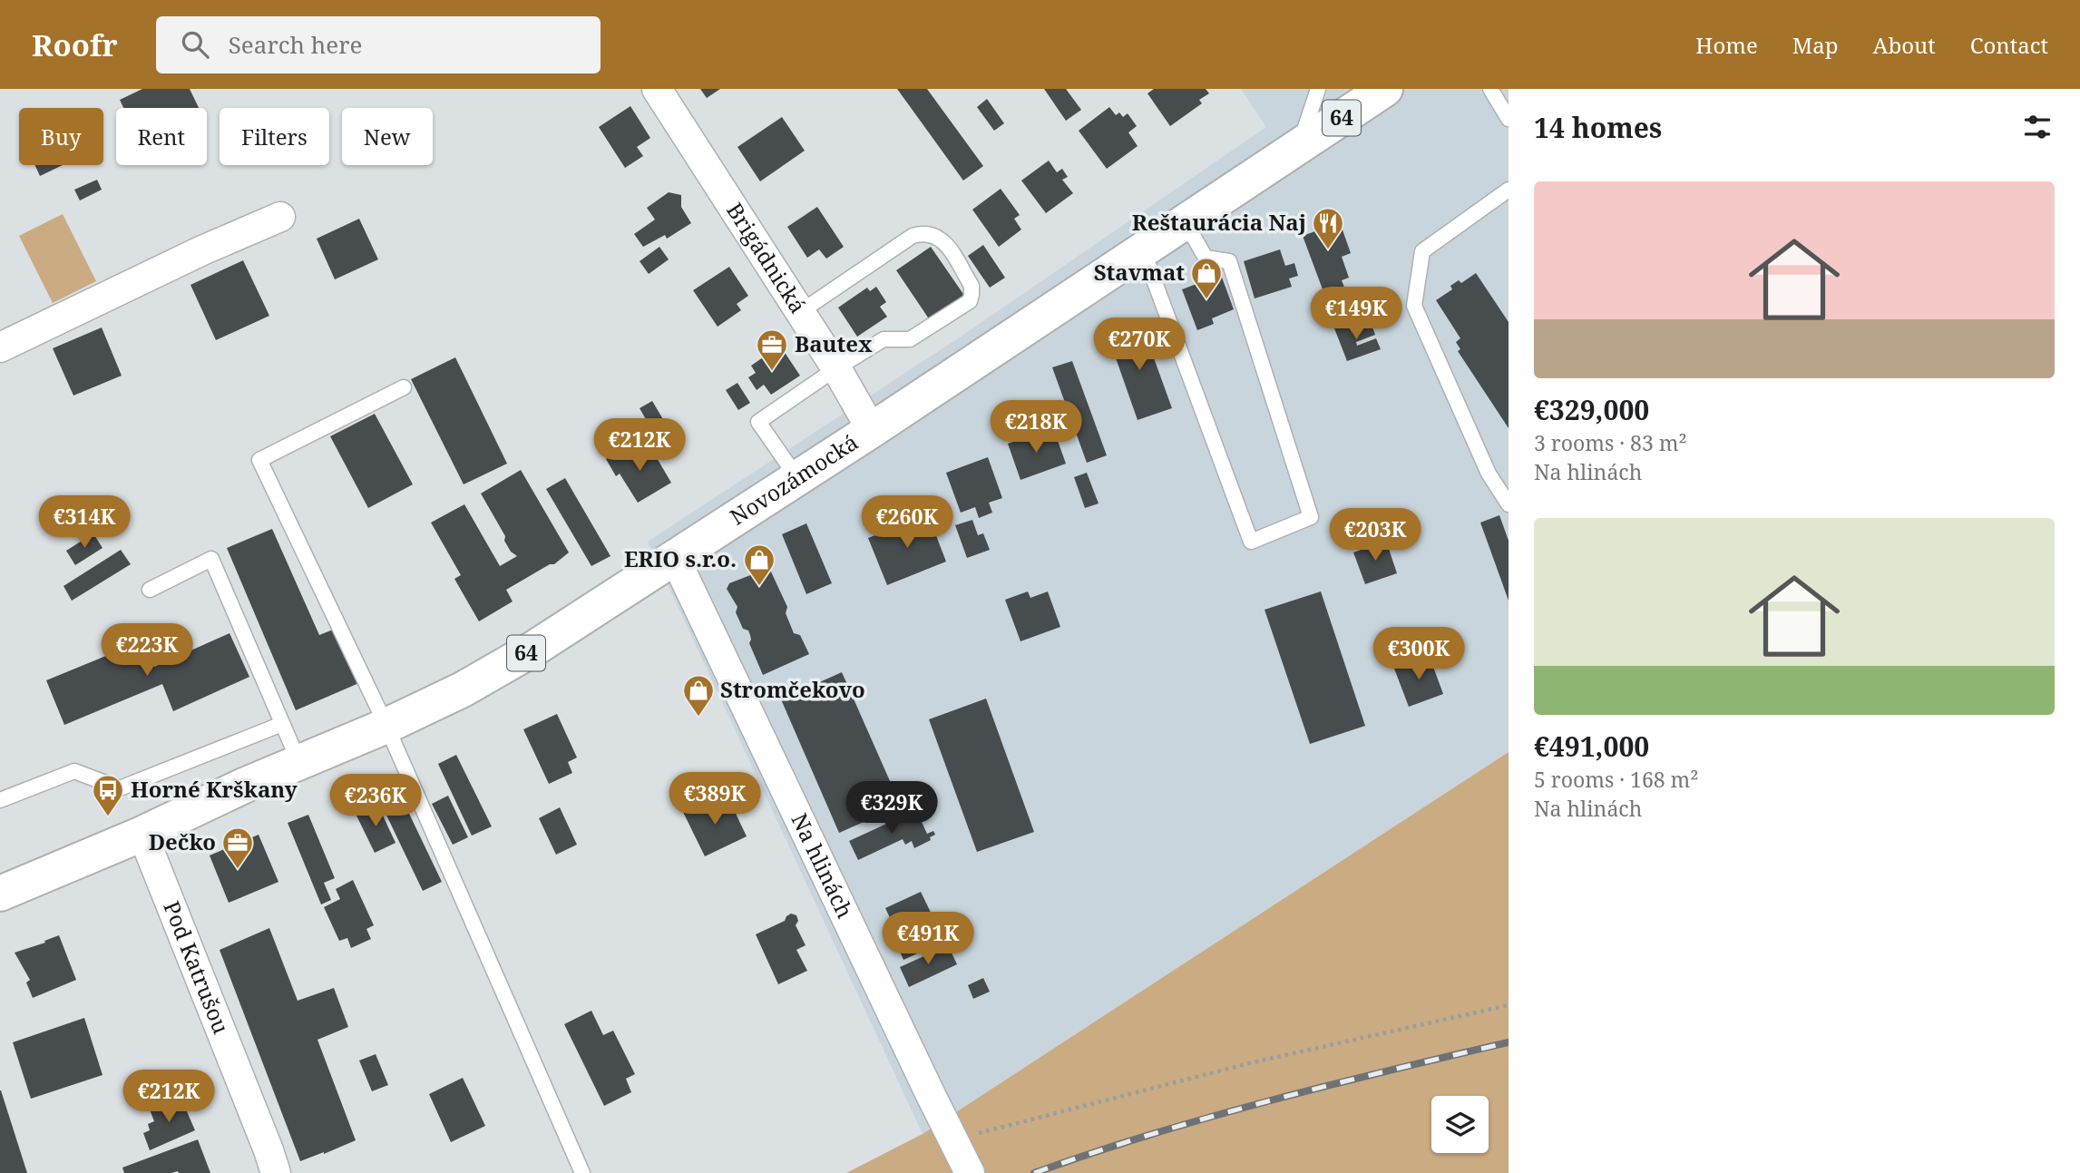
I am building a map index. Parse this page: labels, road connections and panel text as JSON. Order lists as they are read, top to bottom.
{
  "streets": {
    "main road": ["64", "Novozámocká"],
    "street": ["Brigádnická", "Na hlinách", "Pod Katrušou"]
  },
  "crossings": [
    ["Brigádnická", "Novozámocká"],
    ["Novozámocká", "Na hlinách"],
    ["Novozámocká", "Pod Katrušou"]
  ],
  "places": {
    "restaurant": ["Reštaurácia Naj"],
    "shop": ["Stavmat", "ERIO s.r.o.", "Stromčekovo"],
    "office": ["Bautex", "Dečko"],
    "bus stop": ["Horné Krškany"]
  },
  "page": {
    "header": "Roofr",
    "search": "Search here",
    "nav": [
      "Home",
      "Map",
      "About",
      "Contact"
    ],
    "heading": "14 homes",
    "chip": [
      "Buy",
      "Rent",
      "Filters",
      "New"
    ],
    "list": [
      {
        "name": "€329,000",
        "note": "3 rooms · 83 m² · Na hlinách"
      },
      {
        "name": "€491,000",
        "note": "5 rooms · 168 m² · Na hlinách"
      }
    ],
    "price": [
      "€149K",
      "€270K",
      "€218K",
      "€212K",
      "€314K",
      "€260K",
      "€203K",
      "€223K",
      "€300K",
      "€389K",
      "€236K",
      "€329K",
      "€491K",
      "€212K"
    ]
  }
}
